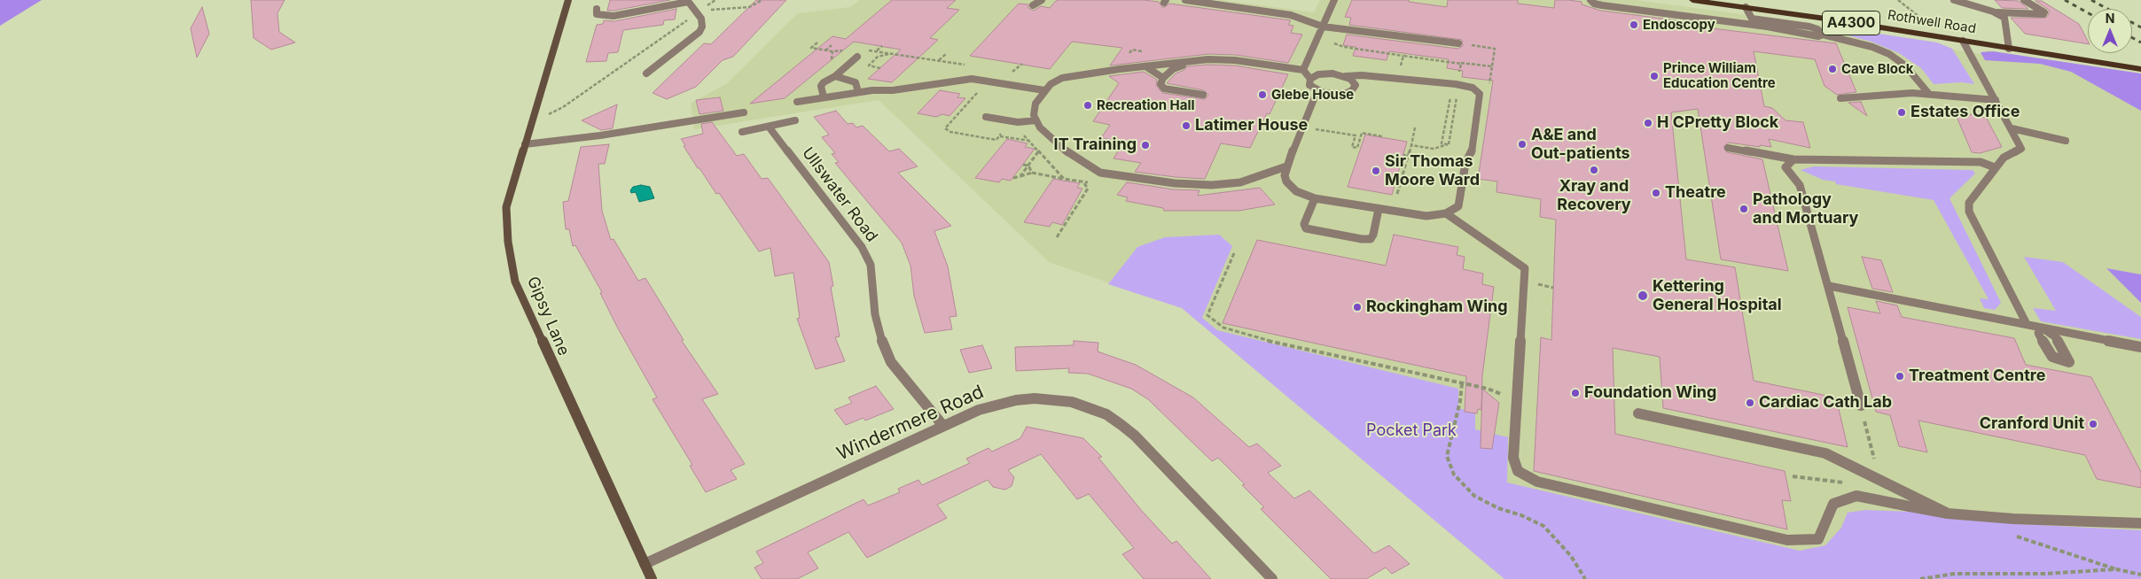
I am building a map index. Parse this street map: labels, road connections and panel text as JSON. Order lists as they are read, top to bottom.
{
  "streets": {
    "main road": ["Rothwell Road", "A4300", "Gipsy Lane"],
    "street": ["Ullswater Road", "Windermere Road"]
  },
  "crossings": [
    ["Ullswater Road", "Windermere Road"],
    ["Gipsy Lane", "Windermere Road"]
  ],
  "parks": ["Pocket Park"],
  "places": [
    "Endoscopy",
    "Cave Block",
    "Prince William Education Centre",
    "Glebe House",
    "Recreation Hall",
    "Estates Office",
    "H CPretty Block",
    "Latimer House",
    "A&E and Out-patients",
    "IT Training",
    "Xray and Recovery",
    "Sir Thomas Moore Ward",
    "Theatre",
    "Pathology and Mortuary",
    "Kettering General Hospital",
    "Rockingham Wing",
    "Treatment Centre",
    "Foundation Wing",
    "Cardiac Cath Lab",
    "Cranford Unit"
  ],
  "north": "top"
}
